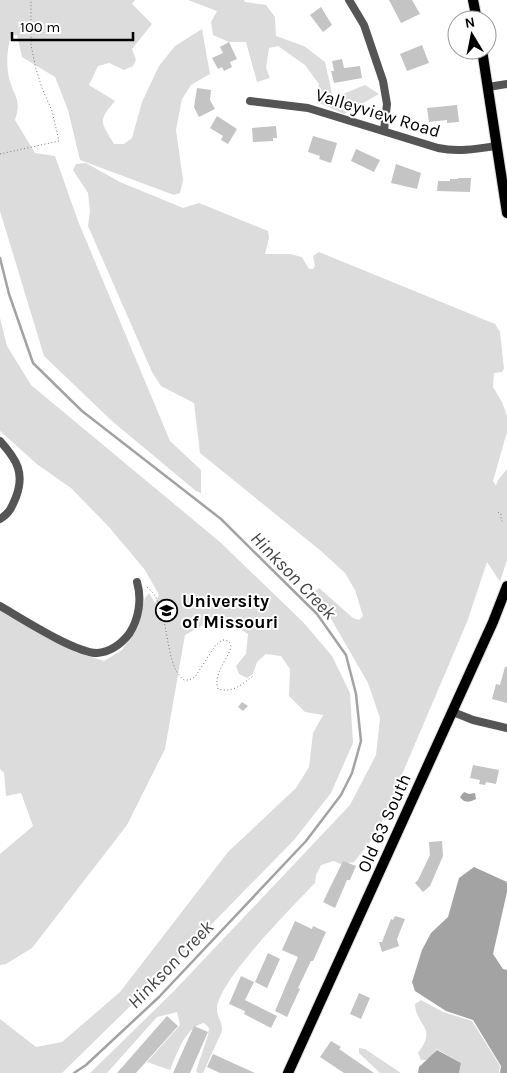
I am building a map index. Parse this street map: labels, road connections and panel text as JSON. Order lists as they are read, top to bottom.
{
  "streets": {
    "main road": ["Old 63 South"],
    "street": ["Valleyview Road"]
  },
  "water": ["Hinkson Creek"],
  "places": {
    "school or university": ["University of Missouri"]
  },
  "scale_bar": "100 m",
  "north": "top"
}
